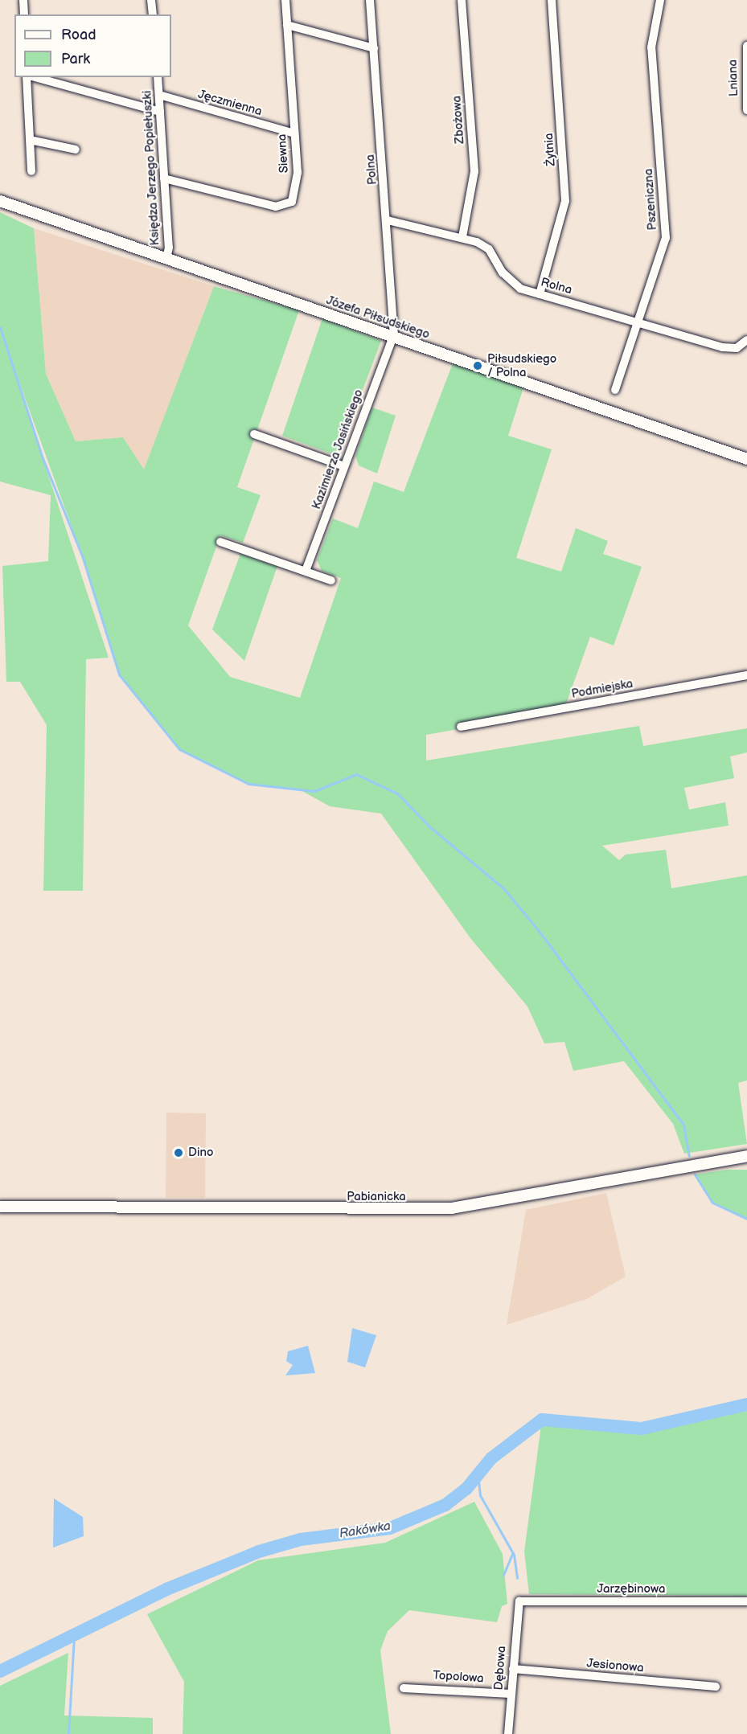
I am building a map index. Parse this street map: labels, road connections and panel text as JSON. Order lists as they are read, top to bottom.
{
  "streets": {
    "main road": ["Józefa Piłsudskiego", "Pabianicka"],
    "street": [
      "Lniana",
      "Jęczmienna",
      "Zbożowa",
      "Żytnia",
      "Siewna",
      "Księdza Jerzego Popiełuszki",
      "Polna",
      "Pszeniczna",
      "Rolna",
      "Kazimierza Jasińskiego",
      "Podmiejska",
      "Jarzębinowa",
      "Jesionowa",
      "Dębowa",
      "Topolowa"
    ]
  },
  "crossings": [
    ["Jęczmienna", "Siewna"],
    ["Jęczmienna", "Księdza Jerzego Popiełuszki"],
    ["Zbożowa", "Rolna"],
    ["Żytnia", "Rolna"],
    ["Siewna", "Księdza Jerzego Popiełuszki"],
    ["Księdza Jerzego Popiełuszki", "Józefa Piłsudskiego"],
    ["Polna", "Rolna"],
    ["Polna", "Józefa Piłsudskiego"],
    ["Polna", "Kazimierza Jasińskiego"],
    ["Pszeniczna", "Rolna"],
    ["Józefa Piłsudskiego", "Kazimierza Jasińskiego"],
    ["Jarzębinowa", "Dębowa"],
    ["Jesionowa", "Dębowa"],
    ["Dębowa", "Topolowa"]
  ],
  "water": ["Rakówka"],
  "places": ["Piłsudskiego / Polna", "Dino"],
  "legend": ["Road", "Park"]
}
